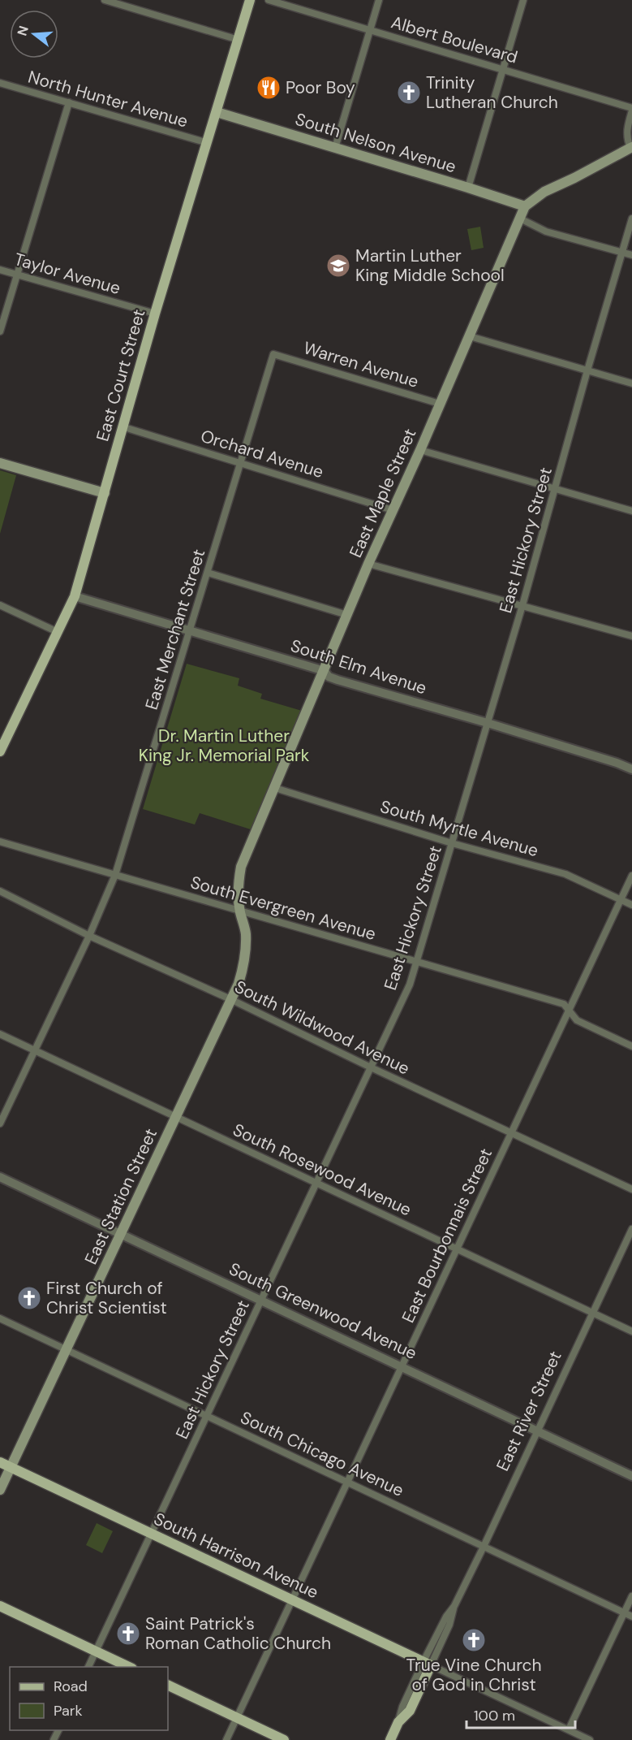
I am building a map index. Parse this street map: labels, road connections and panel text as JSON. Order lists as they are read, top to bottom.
{
  "streets": {
    "main road": [
      "South Nelson Avenue",
      "East Court Street",
      "East Maple Street",
      "East Station Street",
      "East River Street",
      "South Harrison Avenue"
    ],
    "street": [
      "Albert Boulevard",
      "North Hunter Avenue",
      "Taylor Avenue",
      "Warren Avenue",
      "Orchard Avenue",
      "East Hickory Street",
      "East Merchant Street",
      "South Elm Avenue",
      "South Myrtle Avenue",
      "South Evergreen Avenue",
      "South Wildwood Avenue",
      "South Rosewood Avenue",
      "East Bourbonnais Street",
      "South Greenwood Avenue",
      "South Chicago Avenue"
    ]
  },
  "crossings": [
    ["North Hunter Avenue", "East Court Street"],
    ["South Nelson Avenue", "East Court Street"],
    ["South Nelson Avenue", "East Maple Street"],
    ["Taylor Avenue", "East Court Street"],
    ["Warren Avenue", "East Maple Street"],
    ["Warren Avenue", "East Merchant Street"],
    ["East Court Street", "Orchard Avenue"],
    ["East Court Street", "South Elm Avenue"],
    ["Orchard Avenue", "East Maple Street"],
    ["Orchard Avenue", "East Merchant Street"],
    ["East Maple Street", "South Elm Avenue"],
    ["East Maple Street", "South Myrtle Avenue"],
    ["East Maple Street", "South Evergreen Avenue"],
    ["East Maple Street", "East Station Street"],
    ["East Hickory Street", "South Elm Avenue"],
    ["East Hickory Street", "South Myrtle Avenue"],
    ["East Hickory Street", "South Evergreen Avenue"],
    ["East Hickory Street", "South Wildwood Avenue"],
    ["East Hickory Street", "South Rosewood Avenue"],
    ["East Hickory Street", "South Greenwood Avenue"],
    ["East Hickory Street", "South Chicago Avenue"],
    ["East Hickory Street", "South Harrison Avenue"],
    ["East Merchant Street", "South Elm Avenue"],
    ["East Merchant Street", "South Evergreen Avenue"],
    ["East Merchant Street", "South Wildwood Avenue"],
    ["East Merchant Street", "South Rosewood Avenue"],
    ["South Myrtle Avenue", "East Bourbonnais Street"],
    ["South Evergreen Avenue", "East Station Street"],
    ["South Evergreen Avenue", "East Bourbonnais Street"],
    ["South Wildwood Avenue", "East Station Street"],
    ["South Wildwood Avenue", "East Bourbonnais Street"],
    ["South Rosewood Avenue", "East Station Street"],
    ["South Rosewood Avenue", "East Bourbonnais Street"],
    ["South Rosewood Avenue", "East River Street"],
    ["East Station Street", "South Greenwood Avenue"],
    ["East Station Street", "South Chicago Avenue"],
    ["East Station Street", "South Harrison Avenue"],
    ["East Bourbonnais Street", "South Greenwood Avenue"],
    ["East Bourbonnais Street", "South Chicago Avenue"],
    ["East Bourbonnais Street", "South Harrison Avenue"],
    ["South Greenwood Avenue", "East River Street"],
    ["East River Street", "South Chicago Avenue"],
    ["East River Street", "South Harrison Avenue"]
  ],
  "parks": ["Dr. Martin Luther King Jr. Memorial Park"],
  "places": {
    "restaurant": ["Poor Boy"],
    "church": [
      "Trinity Lutheran Church",
      "First Church of Christ Scientist",
      "Saint Patrick's Roman Catholic Church",
      "True Vine Church of God in Christ"
    ],
    "school or university": ["Martin Luther King Middle School"]
  },
  "legend": ["Road", "Park"],
  "scale_bar": "100 m",
  "north": "left"
}
